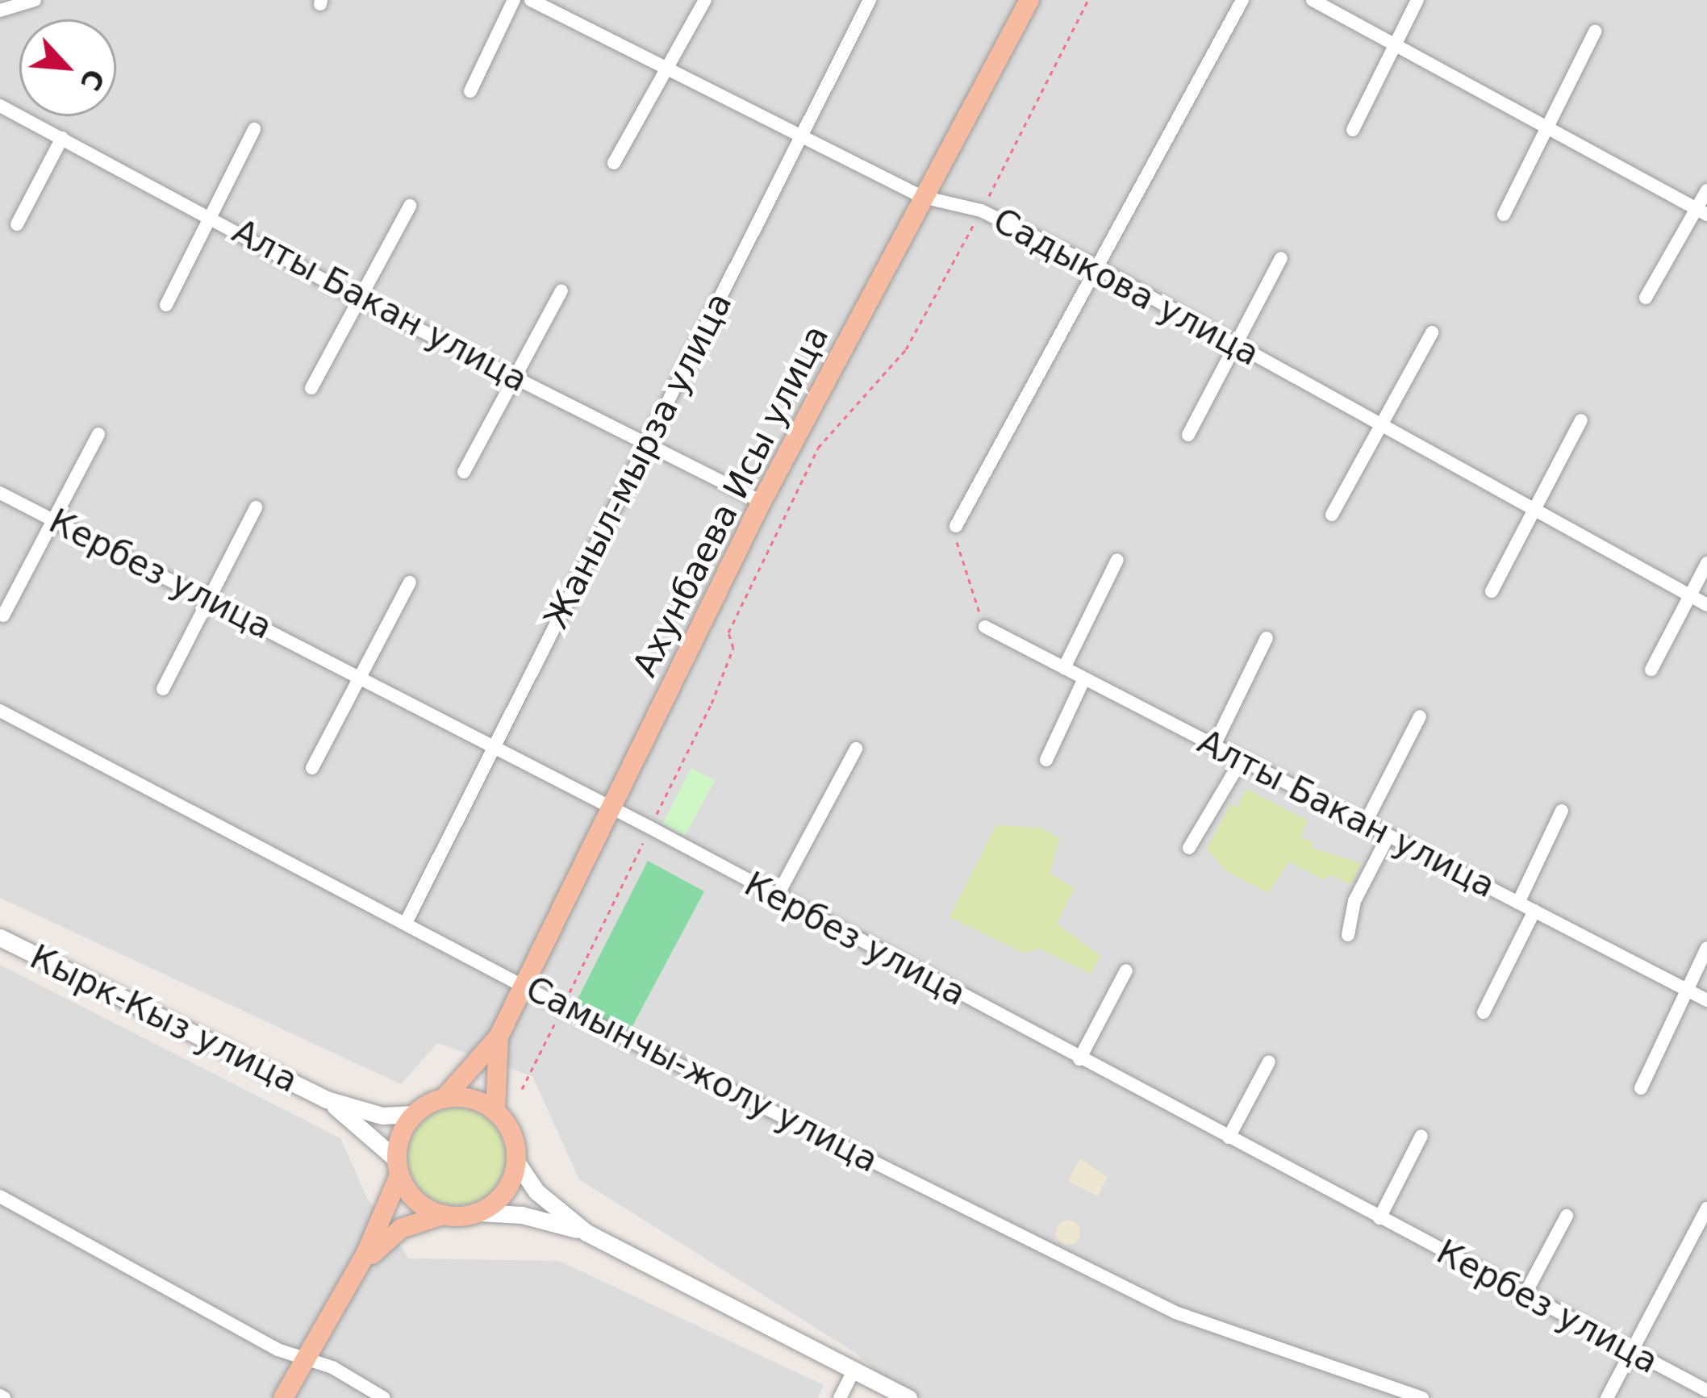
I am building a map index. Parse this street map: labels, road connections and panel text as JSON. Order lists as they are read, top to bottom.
{
  "streets": {
    "main road": ["Ахунбаева Исы улица"],
    "street": [
      "Садыкова улица",
      "Алты Бакан улица",
      "Жаныл-мырза улица",
      "Кербез улица",
      "Кырк-Кыз улица",
      "Самынчы-жолу улица"
    ]
  },
  "crossings": [
    ["Садыкова улица", "Жаныл-мырза улица"],
    ["Садыкова улица", "Ахунбаева Исы улица"],
    ["Алты Бакан улица", "Жаныл-мырза улица"],
    ["Алты Бакан улица", "Ахунбаева Исы улица"],
    ["Жаныл-мырза улица", "Кербез улица"],
    ["Жаныл-мырза улица", "Самынчы-жолу улица"],
    ["Ахунбаева Исы улица", "Кербез улица"],
    ["Ахунбаева Исы улица", "Кырк-Кыз улица"],
    ["Ахунбаева Исы улица", "Самынчы-жолу улица"]
  ],
  "north": "bottom right"
}
